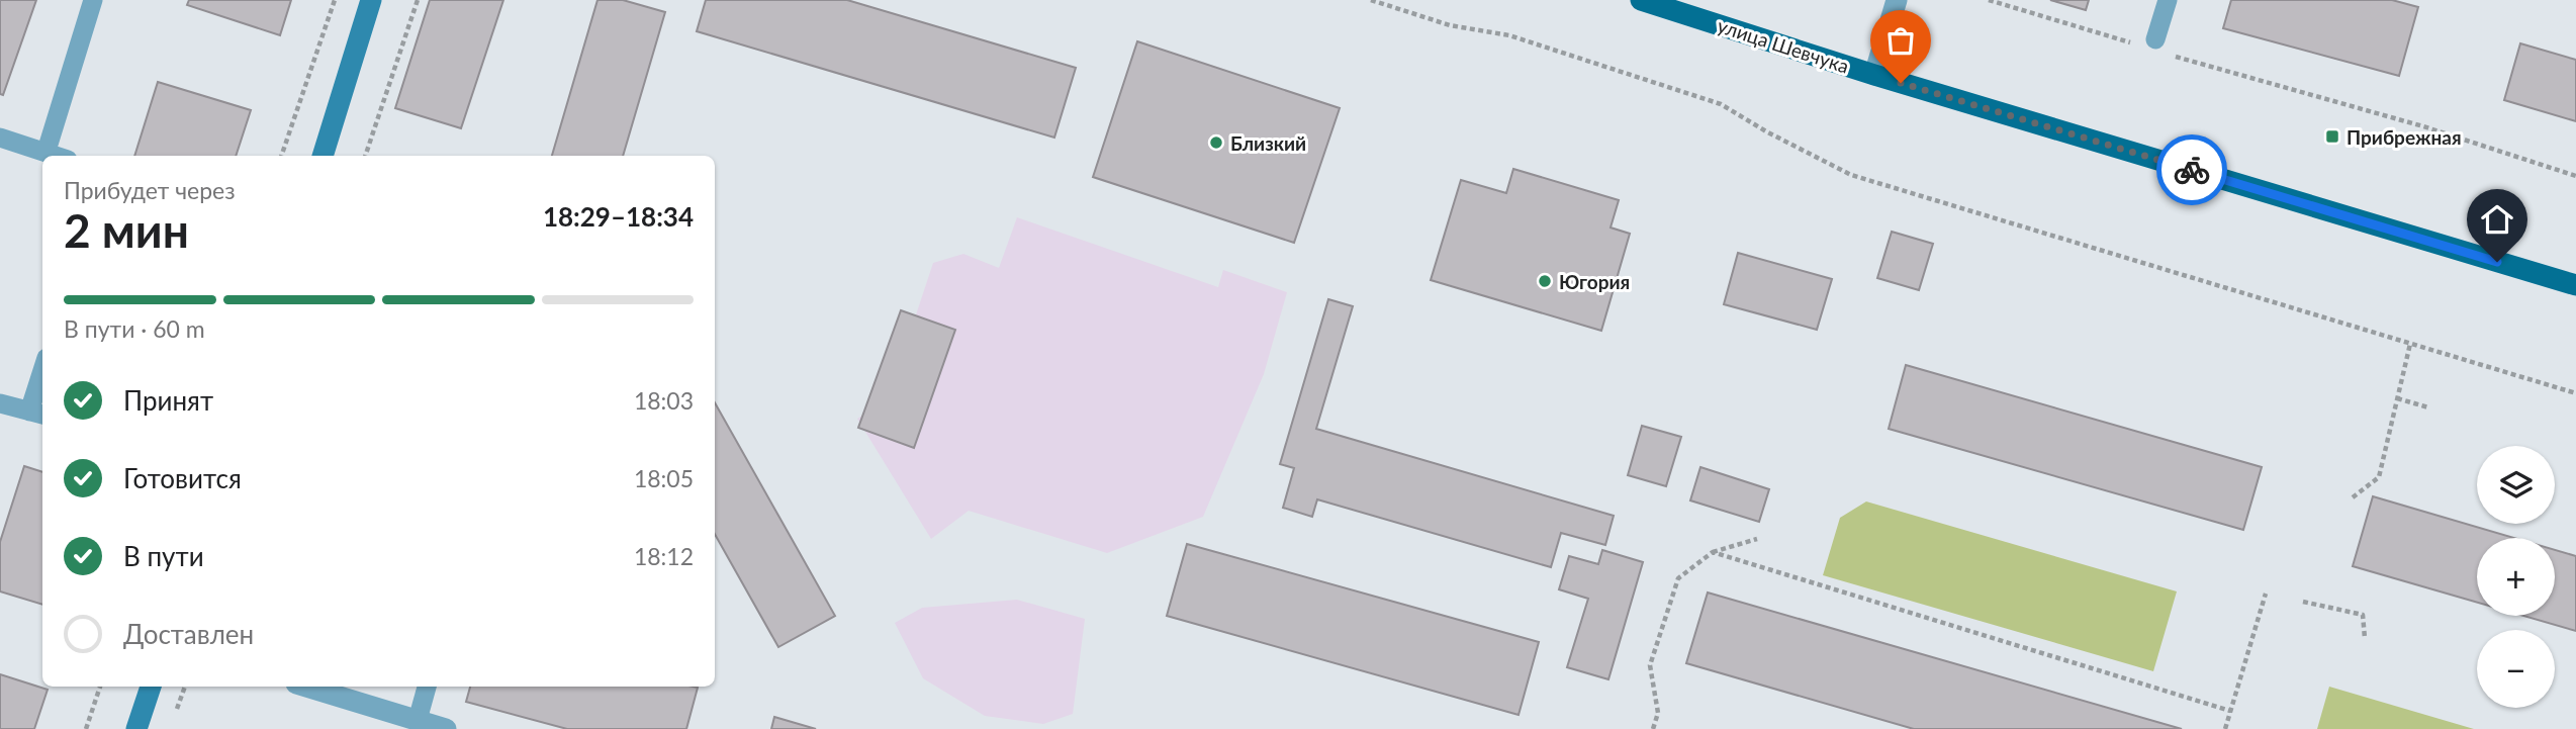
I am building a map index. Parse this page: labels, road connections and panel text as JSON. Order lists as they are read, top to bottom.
{
  "streets": {
    "main road": ["улица Шевчука"]
  },
  "places": {
    "transit": ["Прибрежная"],
    "other": ["Близкий", "Югория"]
  },
  "page": {
    "heading": ["2 мин", "Прибудет через", "18:29–18:34"],
    "bar": "В пути · 60 m",
    "list": [
      ["Принят", "18:03"],
      ["Готовится", "18:05"],
      ["В пути", "18:12"],
      "Доставлен"
    ],
    "map_buttons": ["+", "−"]
  }
}
